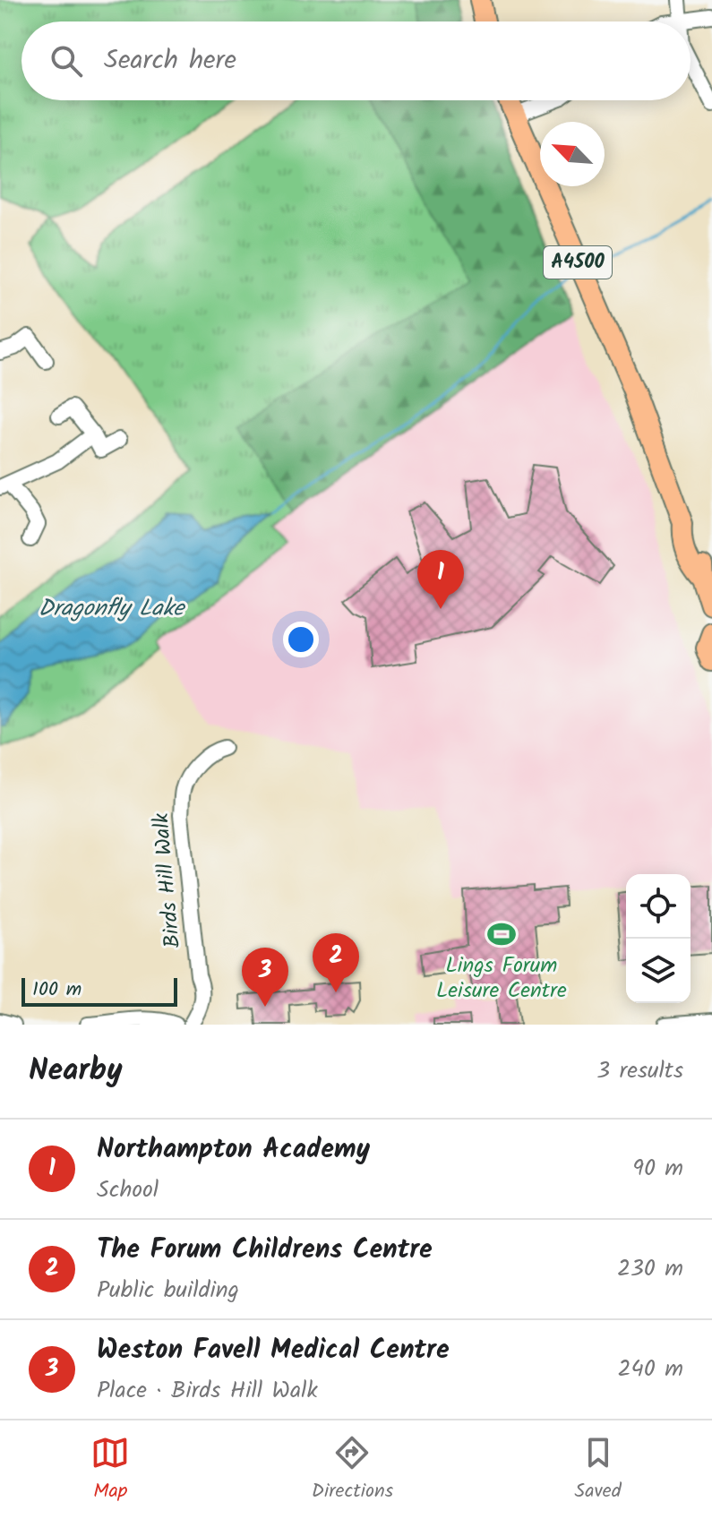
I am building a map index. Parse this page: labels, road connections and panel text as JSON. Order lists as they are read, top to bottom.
{
  "streets": {
    "main road": ["A4500"],
    "street": ["Birds Hill Walk"]
  },
  "water": ["Dragonfly Lake"],
  "places": {
    "sports": ["Lings Forum Leisure Centre"]
  },
  "scale_bar": "100 m",
  "north": "top left",
  "page": {
    "search": "Search here",
    "pins": ["1", "2", "3"],
    "scale": "100 m",
    "heading": ["Nearby", "3 results"],
    "list": [
      {
        "mark": "1",
        "name": "Northampton Academy",
        "note": "School",
        "value": "90 m"
      },
      {
        "mark": "2",
        "name": "The Forum Childrens Centre",
        "note": "Public building",
        "value": "230 m"
      },
      {
        "mark": "3",
        "name": "Weston Favell Medical Centre",
        "note": "Place · Birds Hill Walk",
        "value": "240 m"
      }
    ],
    "nav": ["Map", "Directions", "Saved"]
  }
}
